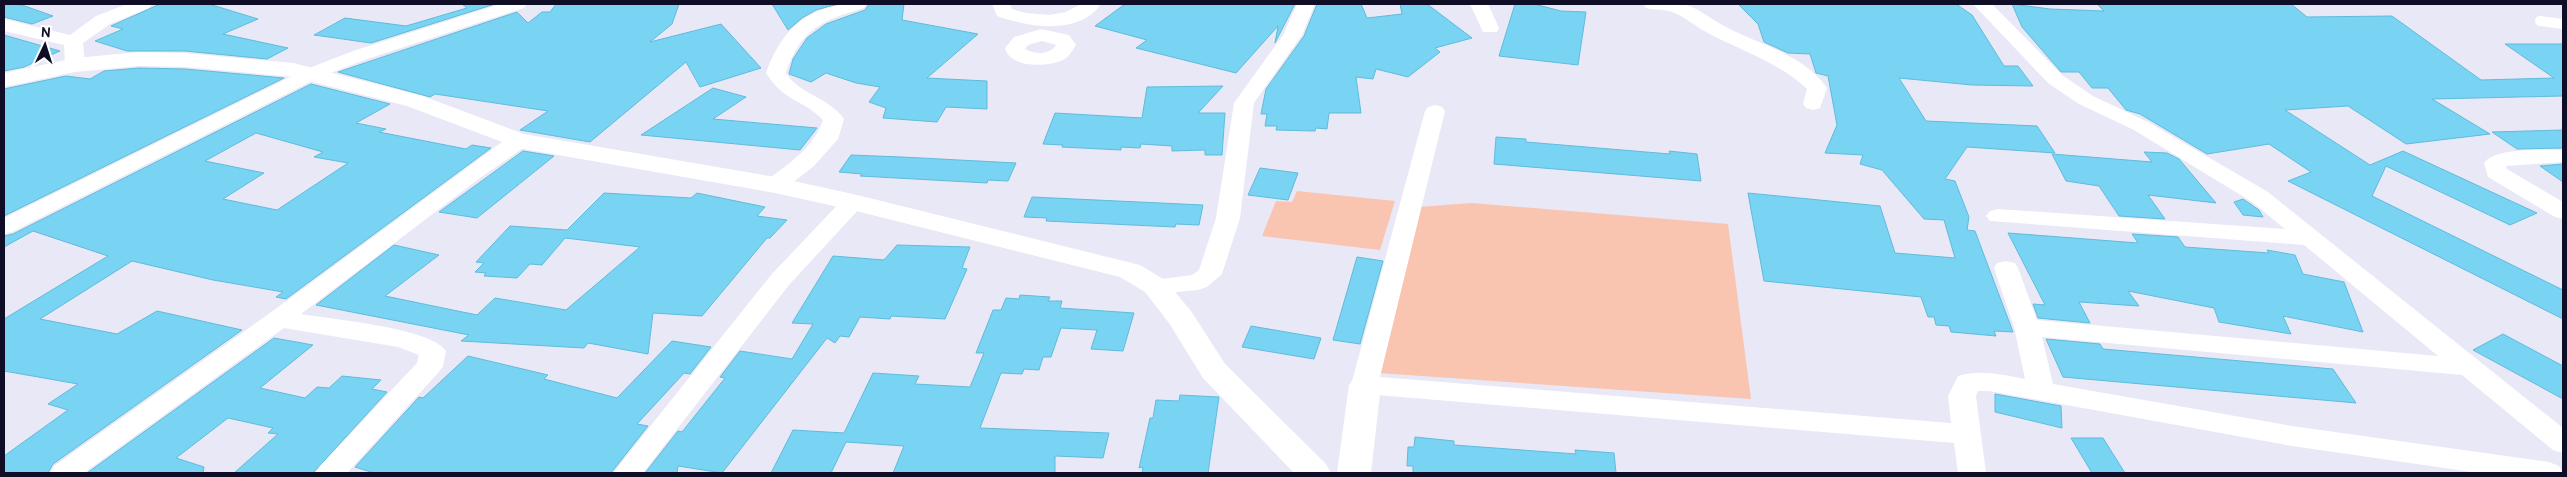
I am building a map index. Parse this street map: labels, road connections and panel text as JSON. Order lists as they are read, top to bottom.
{
  "north": "top"
}
